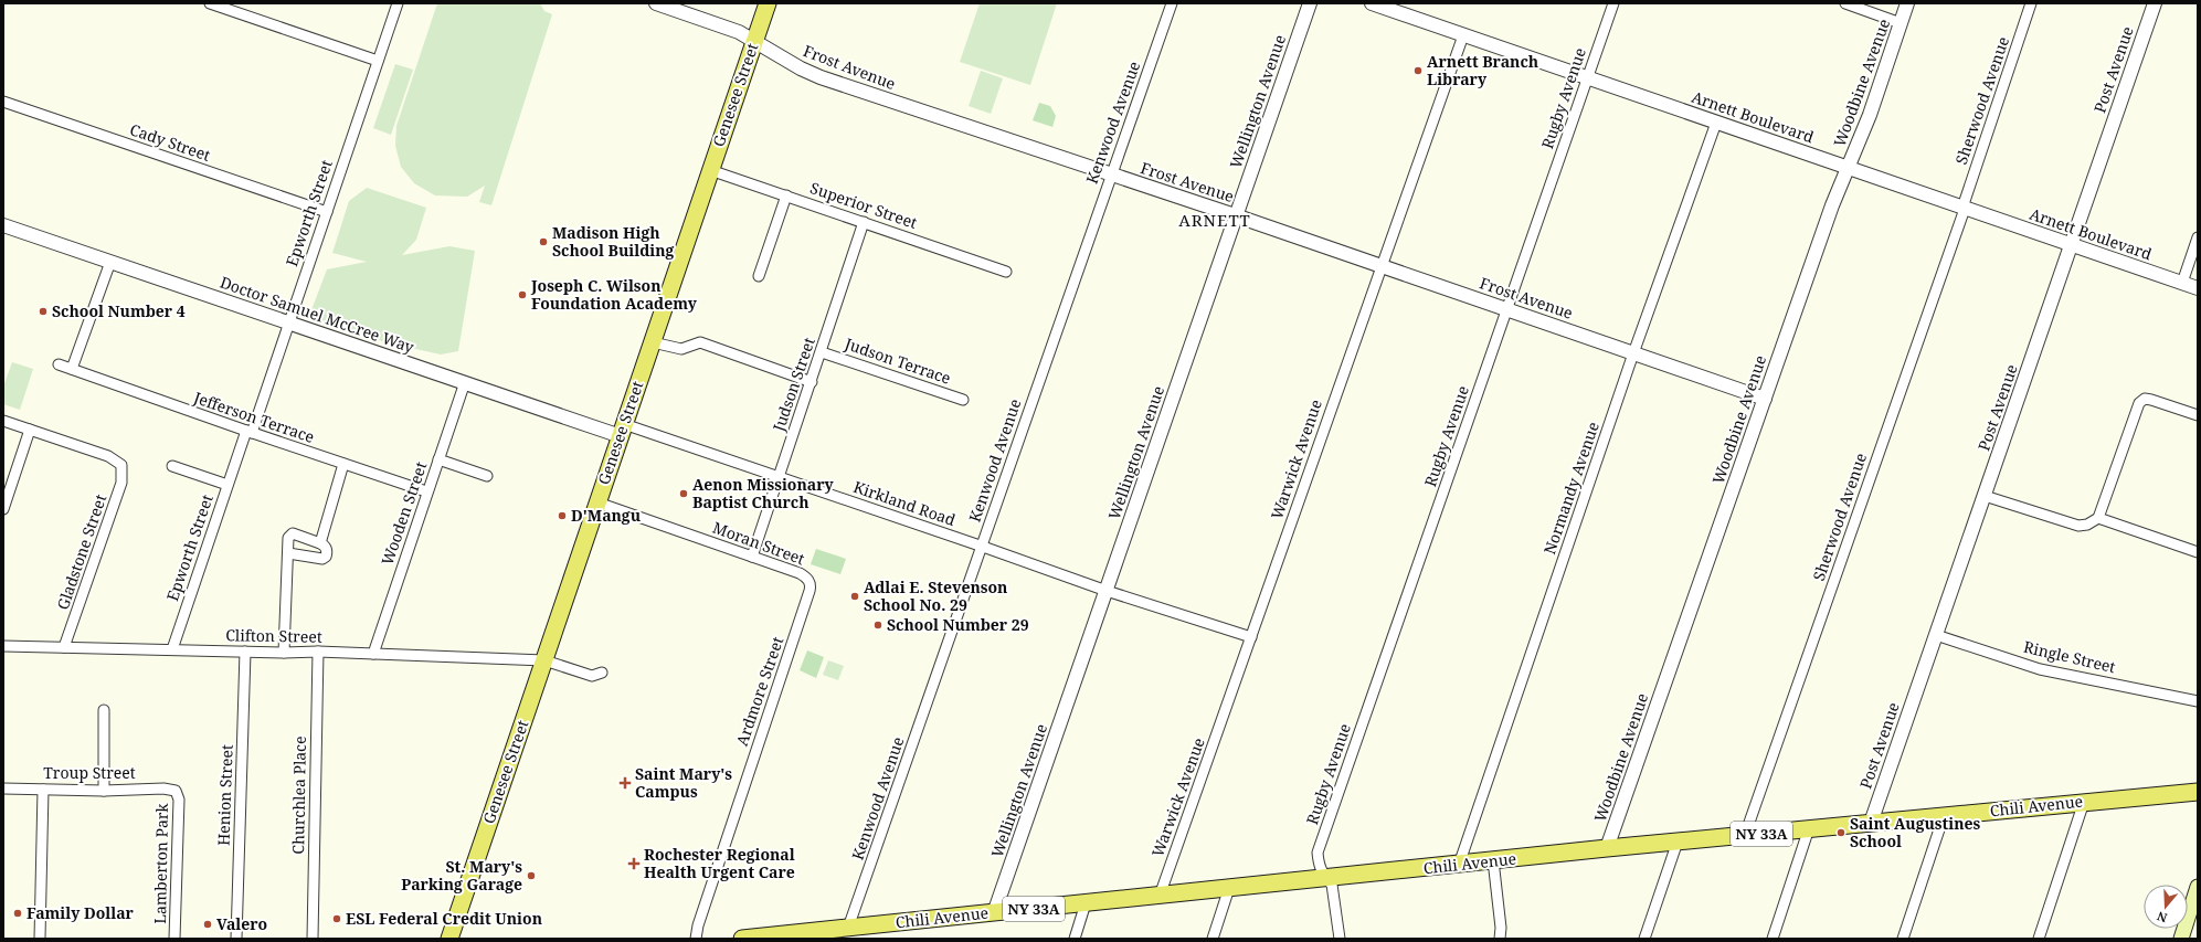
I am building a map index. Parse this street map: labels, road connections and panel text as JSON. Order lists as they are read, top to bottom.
{
  "streets": {
    "main road": ["Genesee Street", "Chili Avenue", "NY 33A"],
    "street": [
      "Frost Avenue",
      "Post Avenue",
      "Woodbine Avenue",
      "Rugby Avenue",
      "Sherwood Avenue",
      "Wellington Avenue",
      "Arnett Boulevard",
      "Kenwood Avenue",
      "Cady Street",
      "Superior Street",
      "Epworth Street",
      "Doctor Samuel McCree Way",
      "Judson Terrace",
      "Judson Street",
      "Jefferson Terrace",
      "Warwick Avenue",
      "Normandy Avenue",
      "Kirkland Road",
      "Wooden Street",
      "Moran Street",
      "Gladstone Street",
      "Clifton Street",
      "Ringle Street",
      "Ardmore Street",
      "Troup Street",
      "Henion Street",
      "Churchlea Place",
      "Lamberton Park"
    ]
  },
  "crossings": [
    ["Frost Avenue", "Woodbine Avenue"],
    ["Frost Avenue", "Genesee Street"],
    ["Frost Avenue", "Rugby Avenue"],
    ["Frost Avenue", "Wellington Avenue"],
    ["Frost Avenue", "Kenwood Avenue"],
    ["Frost Avenue", "Warwick Avenue"],
    ["Frost Avenue", "Normandy Avenue"],
    ["Post Avenue", "Arnett Boulevard"],
    ["Post Avenue", "Ringle Street"],
    ["Post Avenue", "Chili Avenue"],
    ["Woodbine Avenue", "Arnett Boulevard"],
    ["Woodbine Avenue", "Chili Avenue"],
    ["Genesee Street", "Superior Street"],
    ["Genesee Street", "Doctor Samuel McCree Way"],
    ["Genesee Street", "Kirkland Road"],
    ["Genesee Street", "Moran Street"],
    ["Genesee Street", "Clifton Street"],
    ["Rugby Avenue", "Arnett Boulevard"],
    ["Rugby Avenue", "Chili Avenue"],
    ["Sherwood Avenue", "Arnett Boulevard"],
    ["Sherwood Avenue", "Chili Avenue"],
    ["Wellington Avenue", "Kirkland Road"],
    ["Wellington Avenue", "Chili Avenue"],
    ["Arnett Boulevard", "Warwick Avenue"],
    ["Arnett Boulevard", "Normandy Avenue"],
    ["Kenwood Avenue", "Kirkland Road"],
    ["Kenwood Avenue", "Chili Avenue"],
    ["Cady Street", "Epworth Street"],
    ["Superior Street", "Judson Street"],
    ["Epworth Street", "Doctor Samuel McCree Way"],
    ["Epworth Street", "Jefferson Terrace"],
    ["Epworth Street", "Clifton Street"],
    ["Doctor Samuel McCree Way", "Kirkland Road"],
    ["Doctor Samuel McCree Way", "Wooden Street"],
    ["Judson Terrace", "Judson Street"],
    ["Judson Street", "Kirkland Road"],
    ["Judson Street", "Moran Street"],
    ["Jefferson Terrace", "Wooden Street"],
    ["Warwick Avenue", "Kirkland Road"],
    ["Warwick Avenue", "Chili Avenue"],
    ["Normandy Avenue", "Chili Avenue"],
    ["Wooden Street", "Clifton Street"],
    ["Moran Street", "Ardmore Street"],
    ["Gladstone Street", "Clifton Street"],
    ["Clifton Street", "Henion Street"],
    ["Clifton Street", "Churchlea Place"],
    ["Troup Street", "Lamberton Park"]
  ],
  "districts": ["ARNETT"],
  "places": {
    "other": [
      "Arnett Branch Library",
      "Madison High School Building",
      "Joseph C. Wilson Foundation Academy",
      "School Number 4",
      "Aenon Missionary Baptist Church",
      "D'Mangu",
      "Adlai E. Stevenson School No. 29",
      "School Number 29",
      "Saint Augustines School",
      "St. Mary's Parking Garage",
      "Family Dollar",
      "ESL Federal Credit Union",
      "Valero"
    ],
    "health": ["Saint Mary's Campus", "Rochester Regional Health Urgent Care"]
  },
  "north": "bottom"
}
